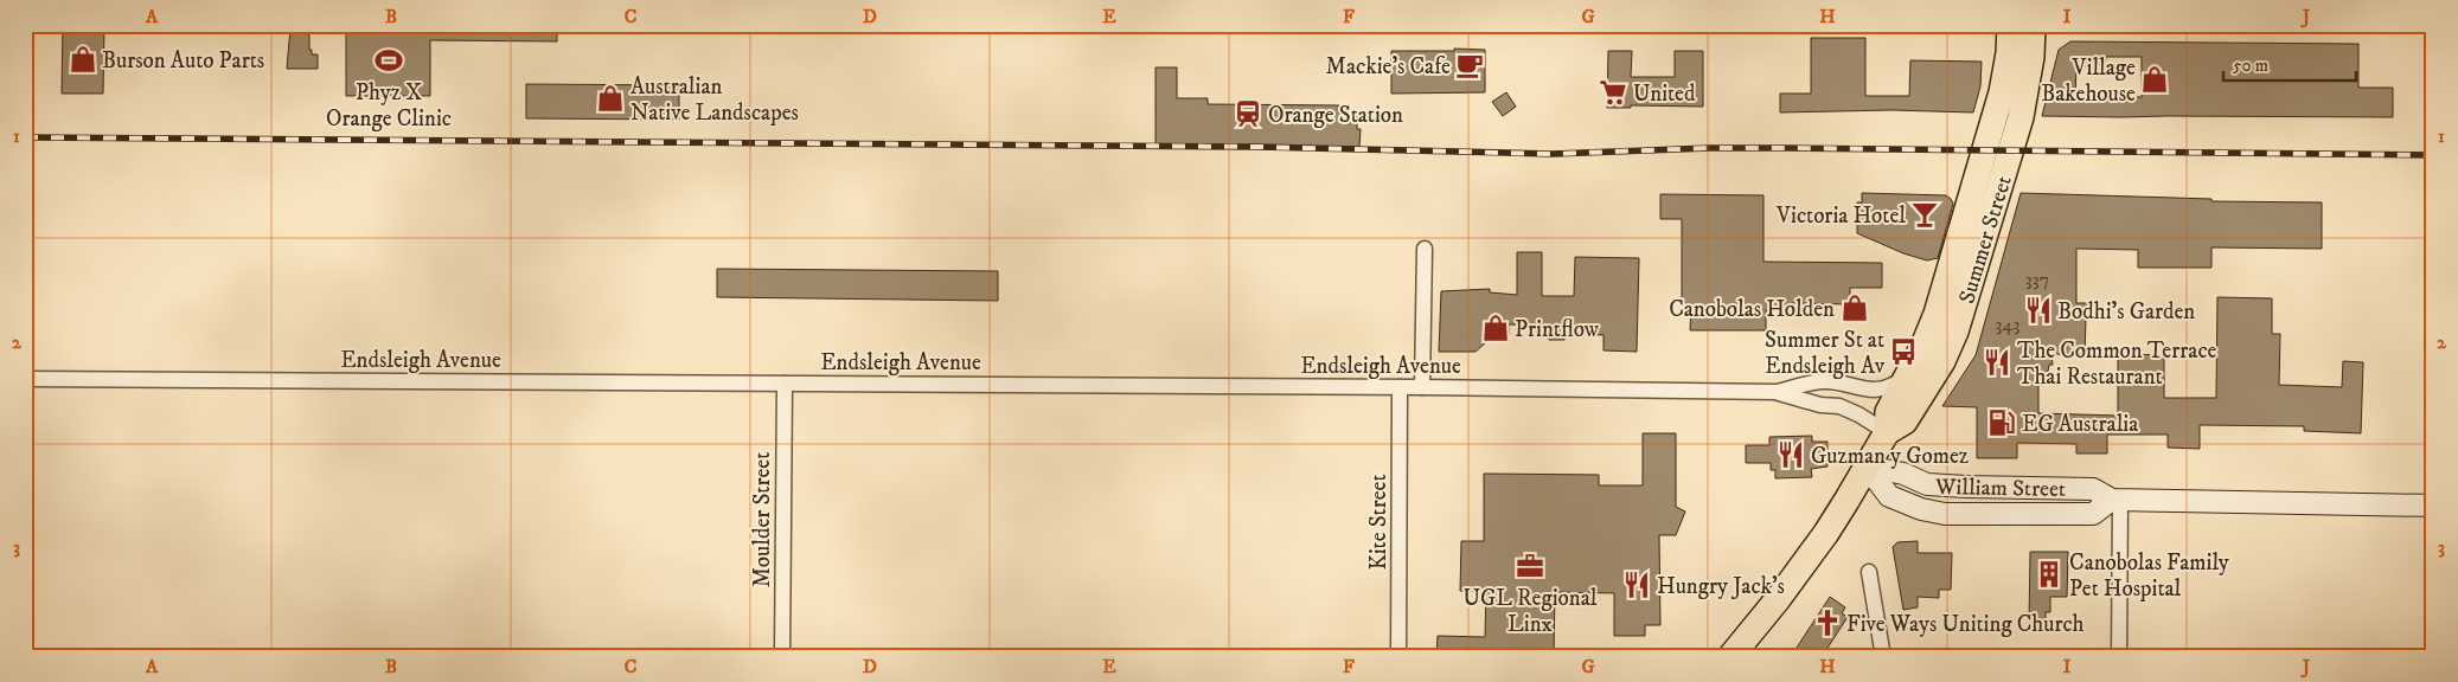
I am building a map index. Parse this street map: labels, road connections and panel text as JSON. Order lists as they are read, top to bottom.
{
  "streets": {
    "highway": ["Summer Street"],
    "main road": ["William Street"],
    "street": ["Endsleigh Avenue", "Moulder Street", "Kite Street"]
  },
  "crossings": [
    ["Summer Street", "Endsleigh Avenue"],
    ["Summer Street", "William Street"],
    ["Endsleigh Avenue", "Moulder Street"],
    ["Endsleigh Avenue", "Kite Street"]
  ],
  "places": {
    "shop": [
      "Burson Auto Parts",
      "Village Bakehouse",
      "Australian Native Landscapes",
      "Canobolas Holden",
      "Printflow"
    ],
    "sports": ["Phyz X Orange Clinic"],
    "cafe": ["Mackie's Cafe"],
    "supermarket": ["United"],
    "station": ["Orange Station"],
    "bar": ["Victoria Hotel"],
    "restaurant": [
      "Bodhi's Garden",
      "The Common Terrace Thai Restaurant",
      "Guzman y Gomez",
      "Hungry Jack's"
    ],
    "bus stop": ["Summer St at Endsleigh Av"],
    "fuel station": ["EG Australia"],
    "office": ["UGL Regional Linx"],
    "building": ["Canobolas Family Pet Hospital"],
    "church": ["Five Ways Uniting Church"]
  },
  "house_numbers": ["337", "343"],
  "scale_bar": "50 m",
  "grid": {
    "columns": [
      "A",
      "B",
      "C",
      "D",
      "E",
      "F",
      "G",
      "H",
      "I",
      "J"
    ],
    "rows": ["1", "2", "3"]
  }
}
